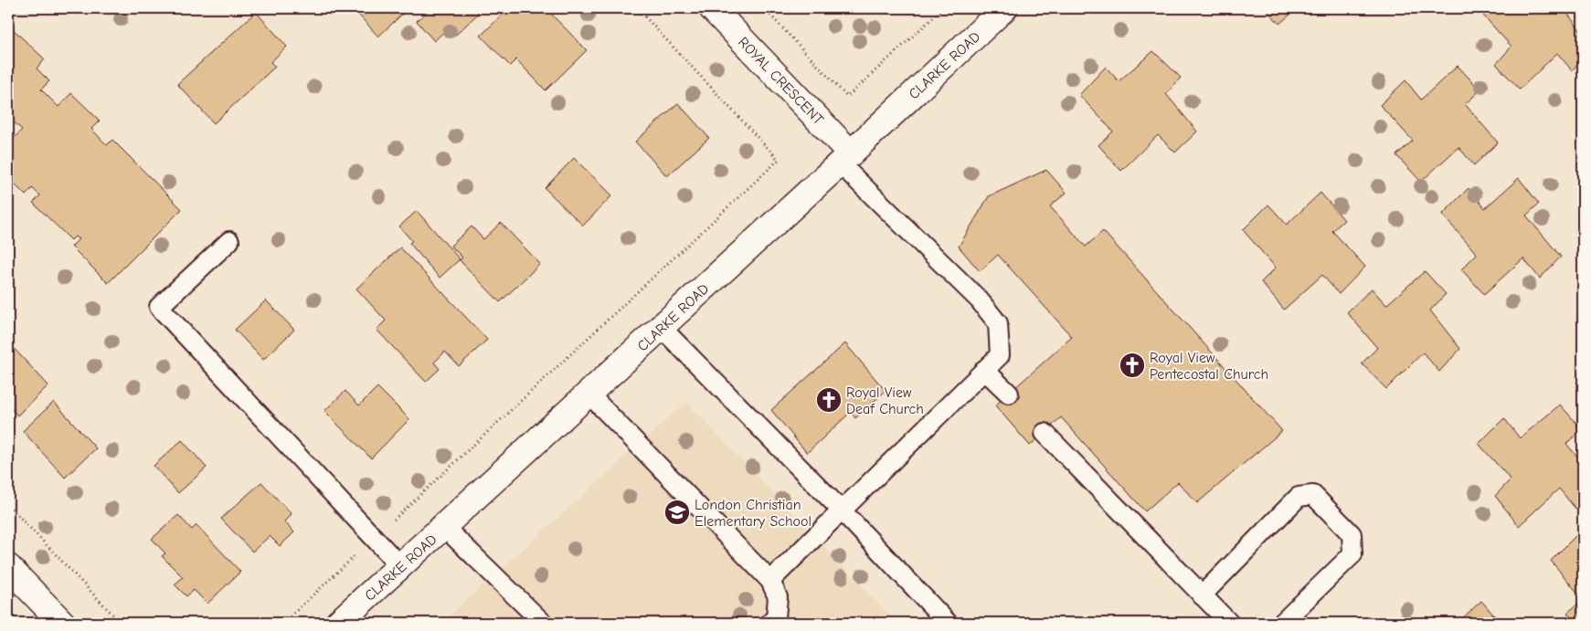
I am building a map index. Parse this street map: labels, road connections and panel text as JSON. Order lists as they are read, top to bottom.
{
  "streets": {
    "main road": ["CLARKE ROAD", "ROYAL CRESCENT"]
  },
  "crossings": [
    ["CLARKE ROAD", "ROYAL CRESCENT"]
  ],
  "places": {
    "church": ["Royal View Pentecostal Church", "Royal View Deaf Church"],
    "school or university": ["London Christian Elementary School"]
  }
}
